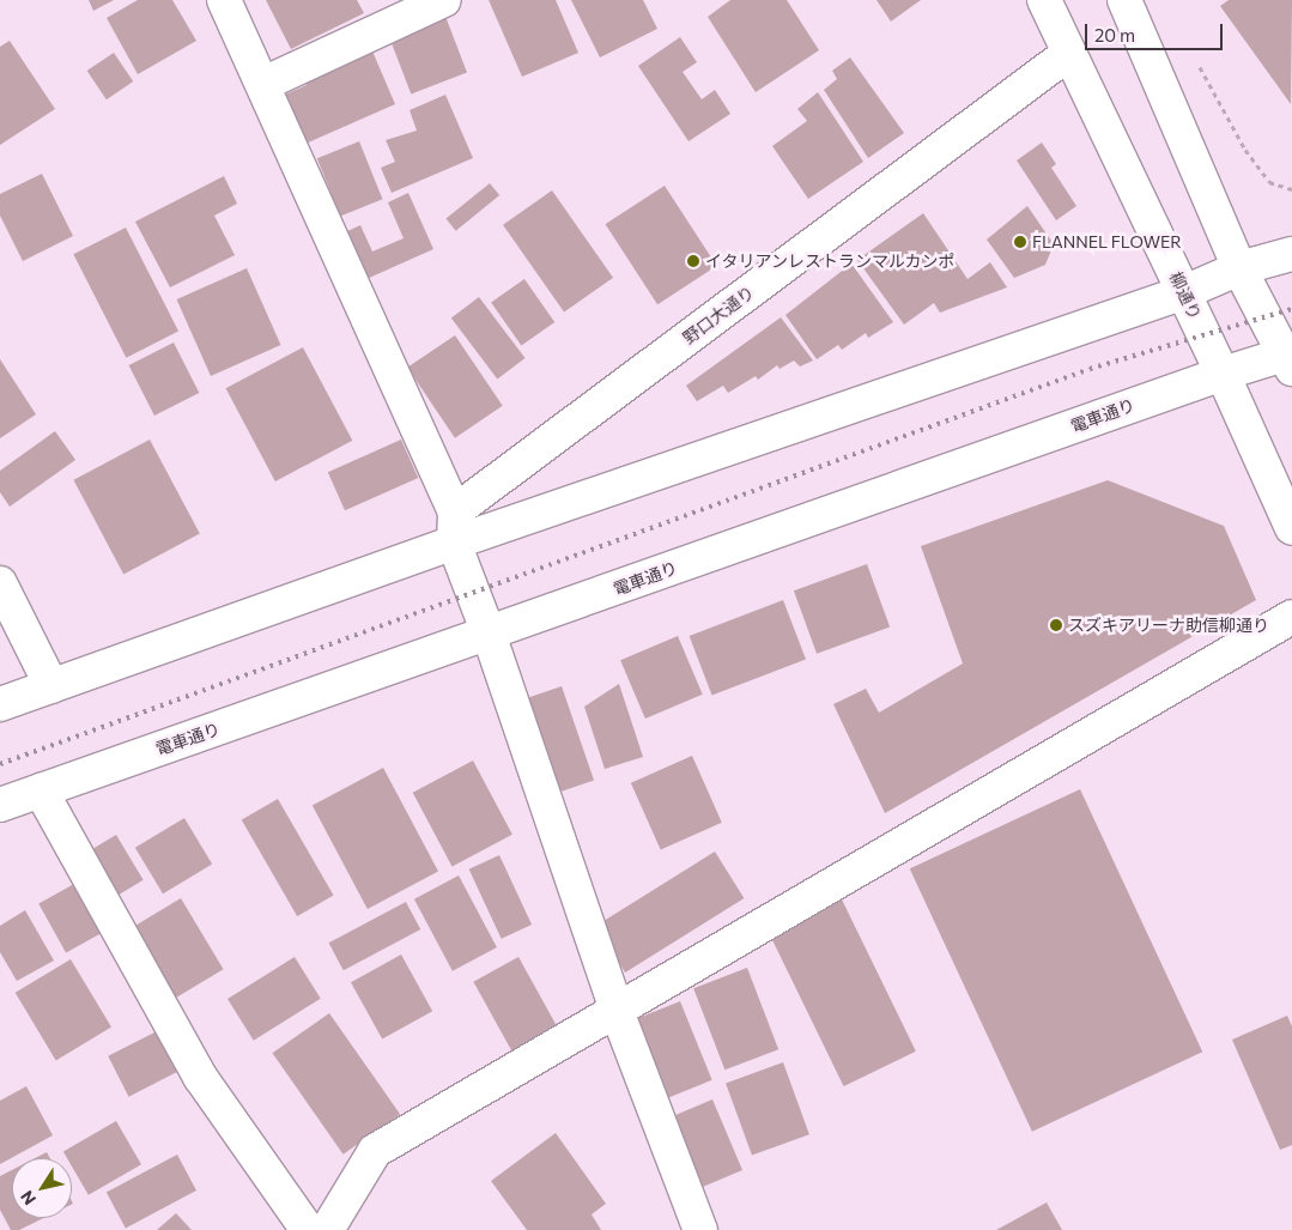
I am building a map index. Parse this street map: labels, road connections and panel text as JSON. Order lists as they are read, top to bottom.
{
  "streets": {
    "street": ["柳通り", "野口大通り", "電車通り"]
  },
  "crossings": [
    ["柳通り", "野口大通り"],
    ["柳通り", "電車通り"]
  ],
  "places": ["FLANNEL FLOWER", "イタリアンレストランマルカンポ", "スズキアリーナ助信柳通り"],
  "scale_bar": "20 m",
  "north": "bottom left"
}
